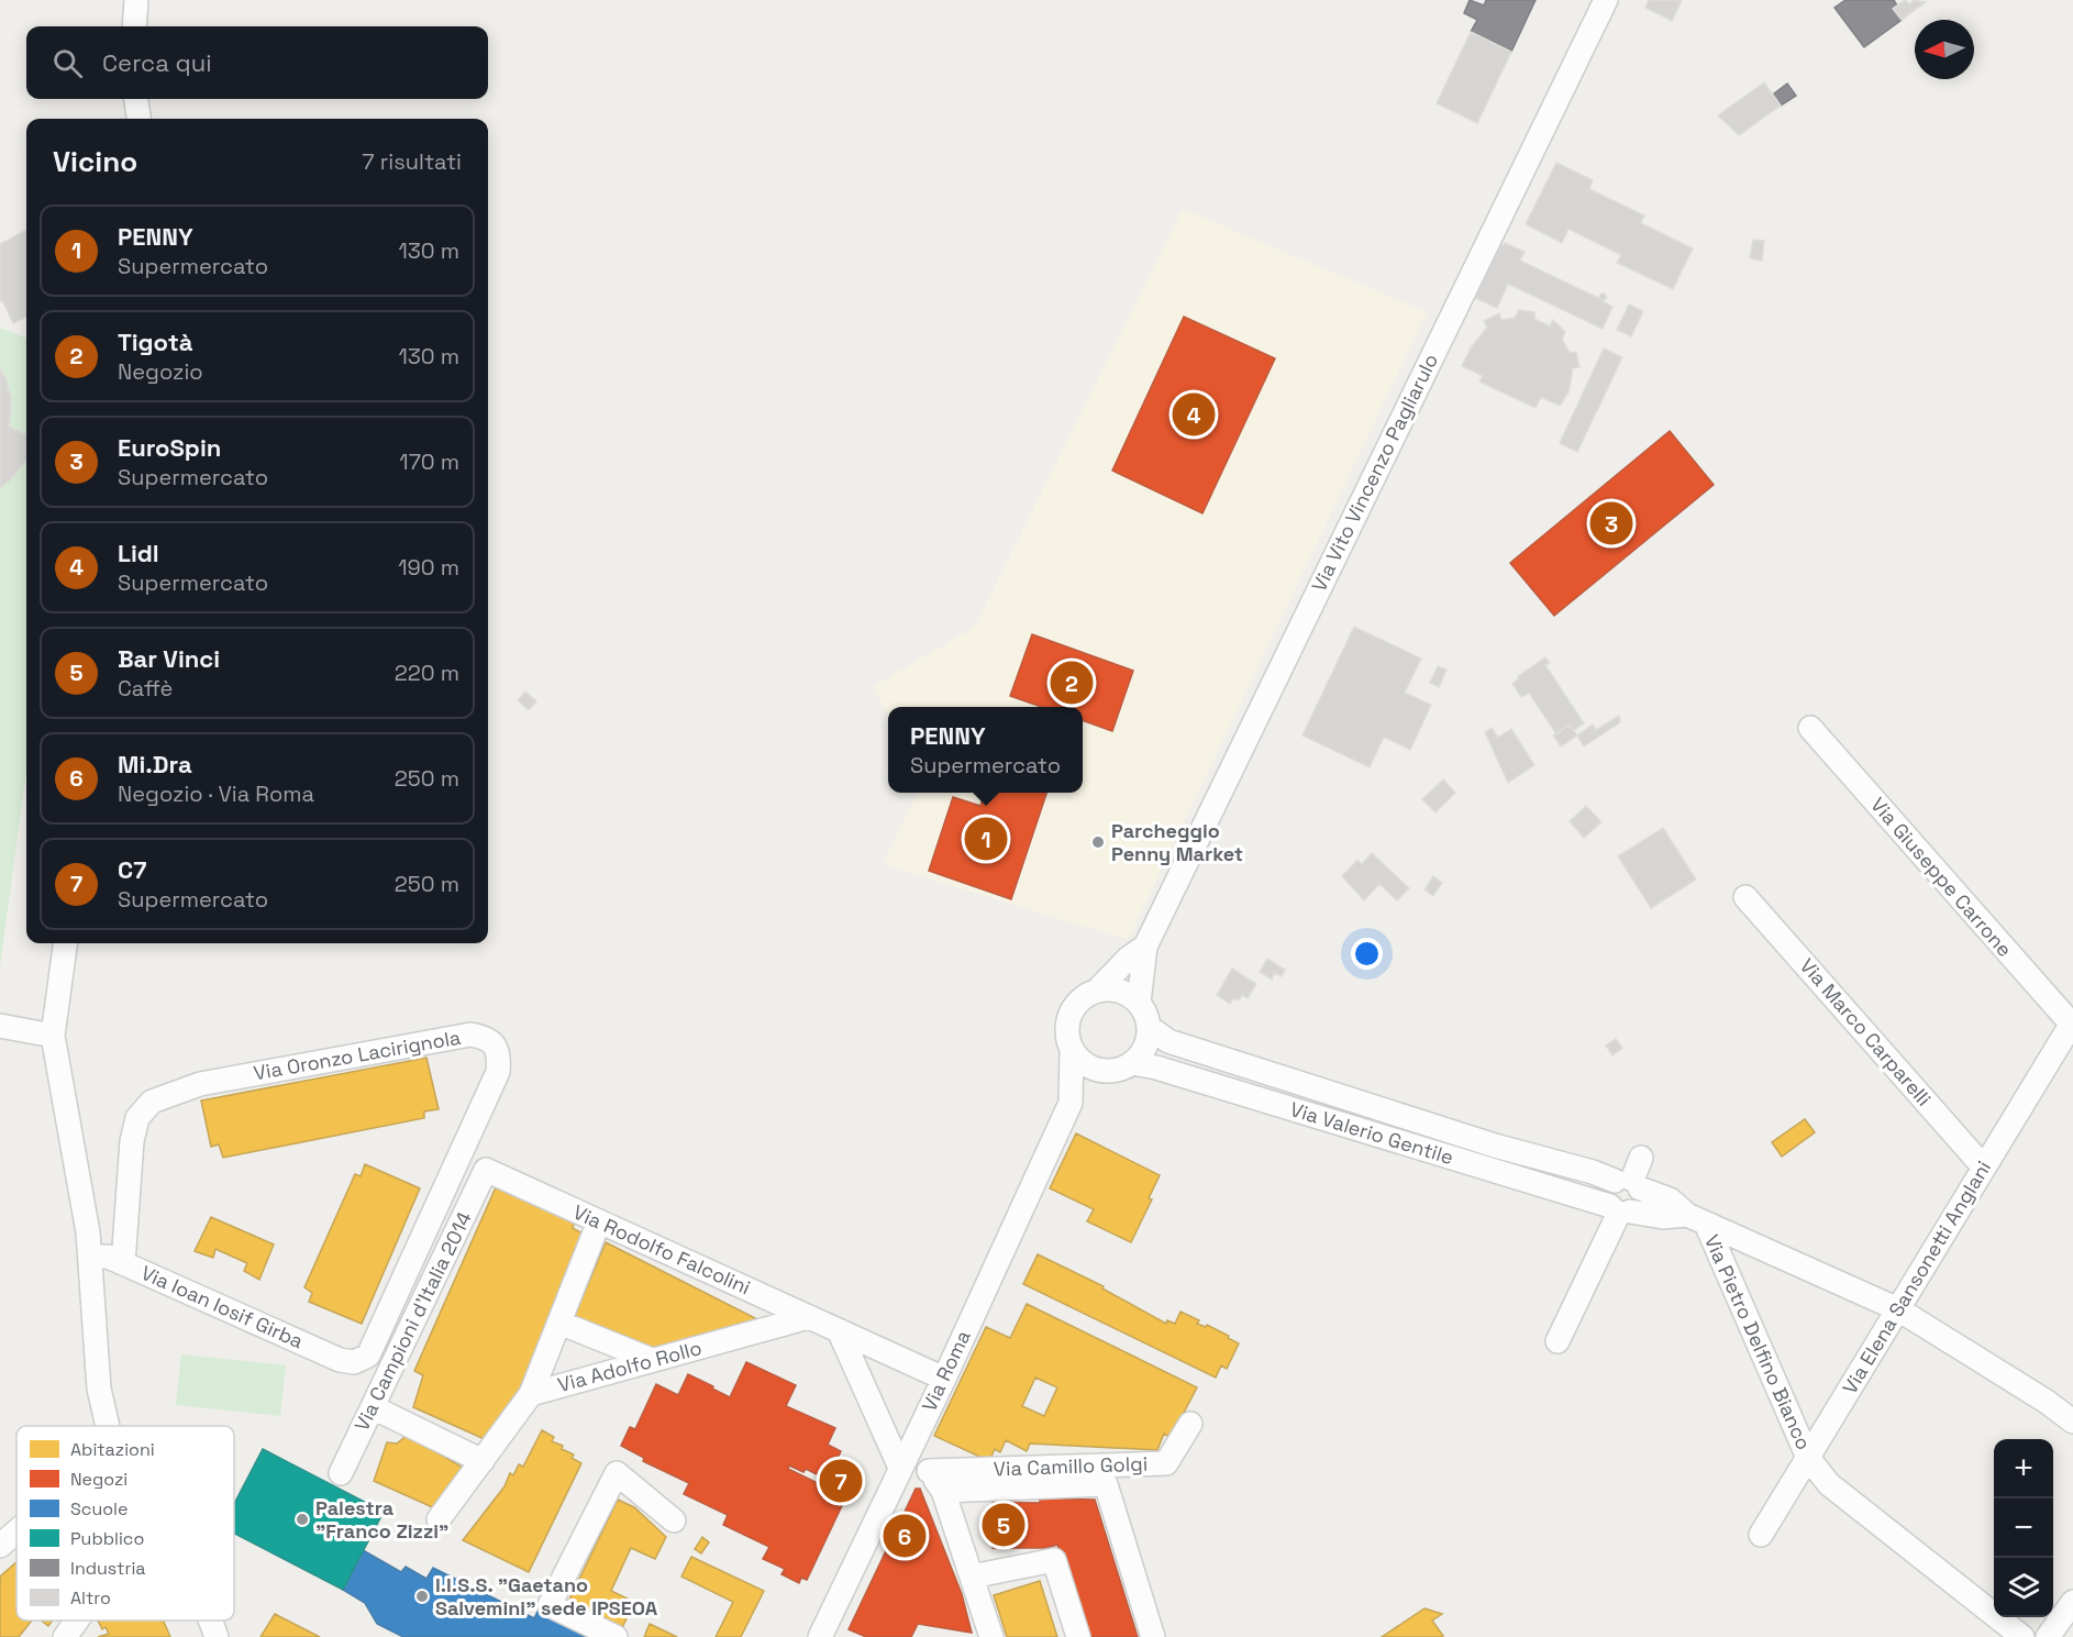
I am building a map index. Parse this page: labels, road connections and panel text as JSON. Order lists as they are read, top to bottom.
{
  "streets": {
    "street": [
      "Via Vito Vincenzo Pagliarulo",
      "Via Giuseppe Carrone",
      "Via Marco Carparelli",
      "Via Oronzo Lacirignola",
      "Via Valerio Gentile",
      "Via Rodolfo Falcolini",
      "Via Elena Sansonetti Anglani",
      "Via Ioan Iosif Girba",
      "Via Campioni d'Italia 2014",
      "Via Pietro Delfino Bianco",
      "Via Adolfo Rollo",
      "Via Roma",
      "Via Camillo Golgi"
    ]
  },
  "crossings": [
    ["Via Vito Vincenzo Pagliarulo", "Via Valerio Gentile"],
    ["Via Vito Vincenzo Pagliarulo", "Via Roma"],
    ["Via Giuseppe Carrone", "Via Elena Sansonetti Anglani"],
    ["Via Marco Carparelli", "Via Elena Sansonetti Anglani"],
    ["Via Oronzo Lacirignola", "Via Ioan Iosif Girba"],
    ["Via Valerio Gentile", "Via Elena Sansonetti Anglani"],
    ["Via Valerio Gentile", "Via Pietro Delfino Bianco"],
    ["Via Valerio Gentile", "Via Roma"],
    ["Via Rodolfo Falcolini", "Via Campioni d'Italia 2014"],
    ["Via Rodolfo Falcolini", "Via Adolfo Rollo"],
    ["Via Rodolfo Falcolini", "Via Roma"],
    ["Via Elena Sansonetti Anglani", "Via Pietro Delfino Bianco"]
  ],
  "places": ["Parcheggio Penny Market", "Palestra \"Franco Zizzi\"", "I.I.S.S. \"Gaetano Salvemini\" sede IPSEOA"],
  "legend": [
    "Abitazioni",
    "Negozi",
    "Scuole",
    "Pubblico",
    "Industria",
    "Altro"
  ],
  "north": "left",
  "page": {
    "search": "Cerca qui",
    "heading": ["Vicino", "7 risultati"],
    "list": [
      {
        "mark": "1",
        "name": "PENNY",
        "note": "Supermercato",
        "value": "130 m"
      },
      {
        "mark": "2",
        "name": "Tigotà",
        "note": "Negozio",
        "value": "130 m"
      },
      {
        "mark": "3",
        "name": "EuroSpin",
        "note": "Supermercato",
        "value": "170 m"
      },
      {
        "mark": "4",
        "name": "Lidl",
        "note": "Supermercato",
        "value": "190 m"
      },
      {
        "mark": "5",
        "name": "Bar Vinci",
        "note": "Caffè",
        "value": "220 m"
      },
      {
        "mark": "6",
        "name": "Mi.Dra",
        "note": "Negozio · Via Roma",
        "value": "250 m"
      },
      {
        "mark": "7",
        "name": "C7",
        "note": "Supermercato",
        "value": "250 m"
      }
    ],
    "pins": [
      "4",
      "3",
      "2",
      "1",
      "7",
      "5",
      "6"
    ],
    "popup": ["PENNY", "Supermercato"],
    "map_buttons": ["+", "−"]
  }
}
